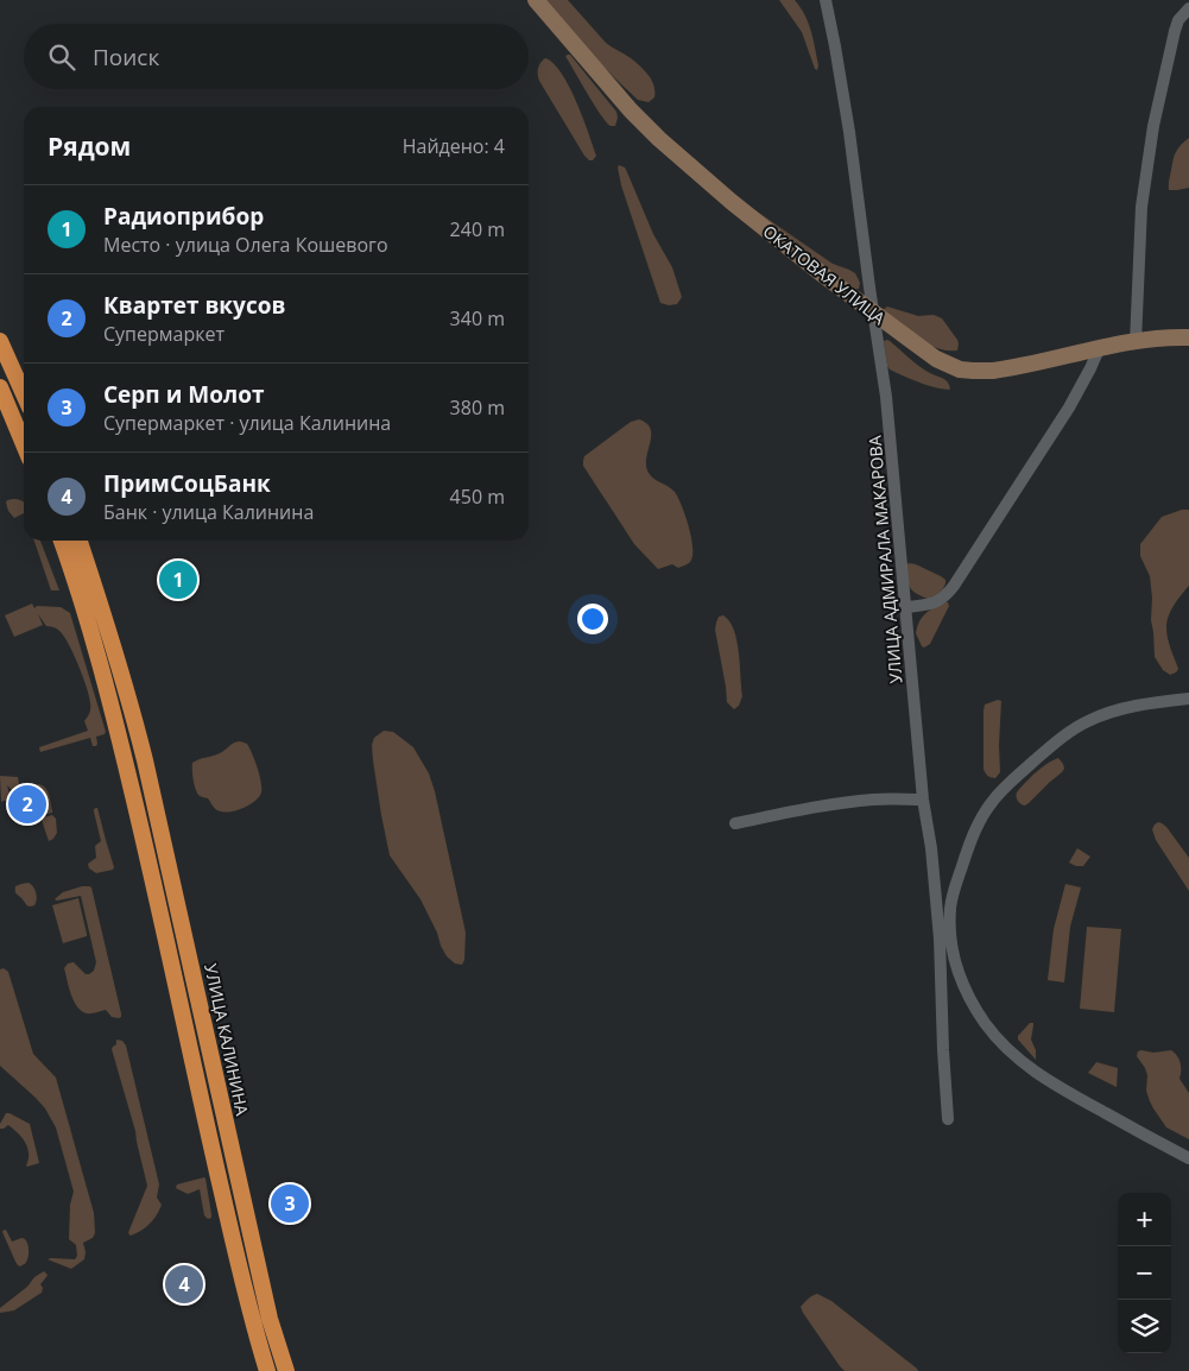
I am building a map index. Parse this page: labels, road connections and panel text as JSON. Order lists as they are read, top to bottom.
{
  "streets": {
    "highway": ["УЛИЦА КАЛИНИНА"],
    "main road": ["ОКАТОВАЯ УЛИЦА"],
    "street": ["УЛИЦА АДМИРАЛА МАКАРОВА"]
  },
  "crossings": [
    ["ОКАТОВАЯ УЛИЦА", "УЛИЦА АДМИРАЛА МАКАРОВА"]
  ],
  "page": {
    "search": "Поиск",
    "heading": ["Рядом", "Найдено: 4"],
    "list": [
      {
        "mark": "1",
        "name": "Радиоприбор",
        "note": "Место · улица Олега Кошевого",
        "value": "240 m"
      },
      {
        "mark": "2",
        "name": "Квартет вкусов",
        "note": "Супермаркет",
        "value": "340 m"
      },
      {
        "mark": "3",
        "name": "Серп и Молот",
        "note": "Супермаркет · улица Калинина",
        "value": "380 m"
      },
      {
        "mark": "4",
        "name": "ПримСоцБанк",
        "note": "Банк · улица Калинина",
        "value": "450 m"
      }
    ],
    "pins": [
      "1",
      "2",
      "3",
      "4"
    ],
    "map_buttons": ["+", "−"]
  }
}
